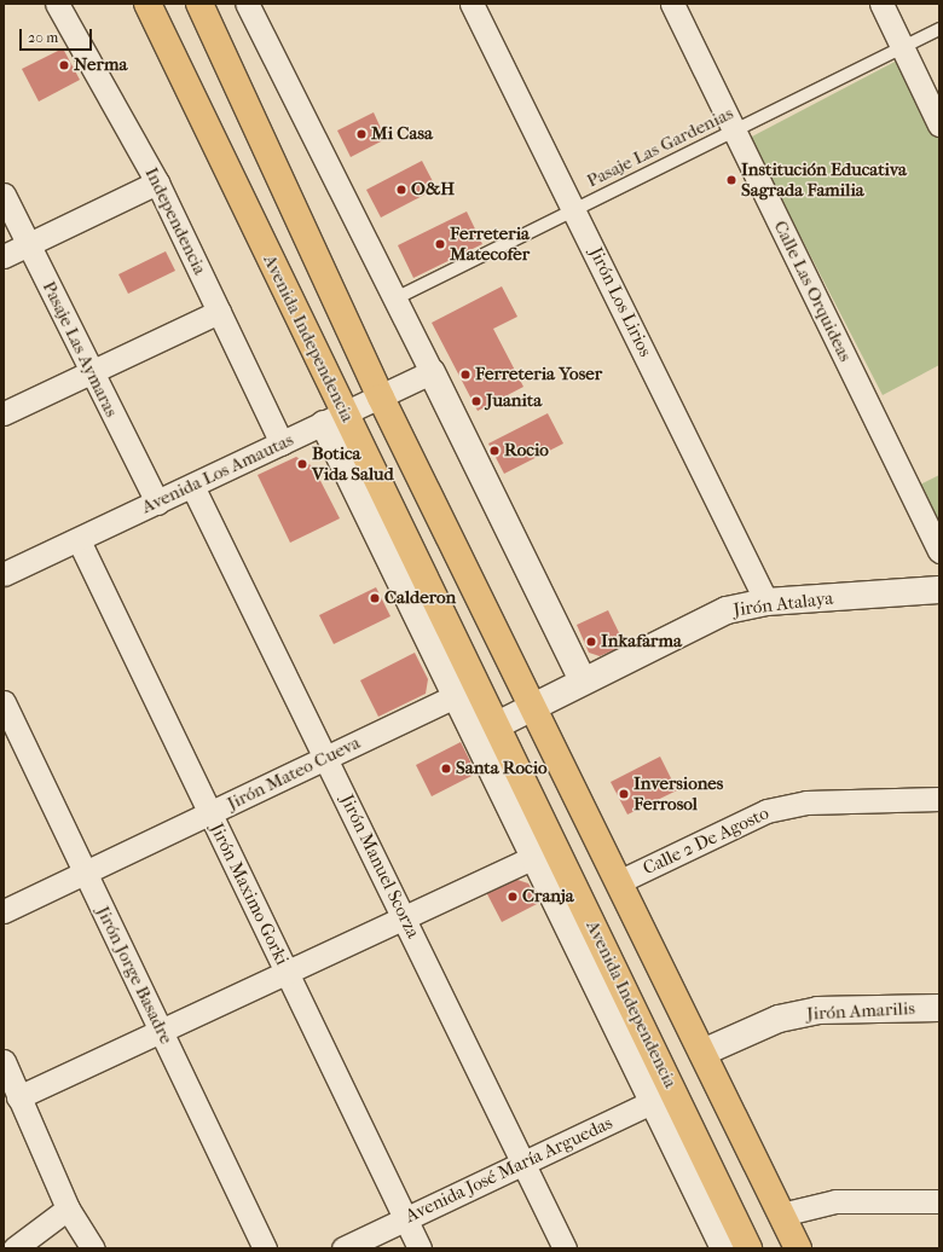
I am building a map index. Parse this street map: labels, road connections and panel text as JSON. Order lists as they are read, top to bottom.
{
  "streets": {
    "main road": ["Avenida Independencia"],
    "street": [
      "Independencia",
      "Calle Las Orquideas",
      "Jirón Los Lirios",
      "Pasaje Las Aymaras",
      "Avenida Los Amautas",
      "Jirón Atalaya",
      "Jirón Mateo Cueva",
      "Calle 2 De Agosto",
      "Jirón Manuel Scorza",
      "Jirón Maximo Gorki",
      "Jirón Jorge Basadre",
      "Jirón Amarilis",
      "Avenida José María Arguedas"
    ],
    "lane": ["Pasaje Las Gardenias"]
  },
  "crossings": [
    ["Pasaje Las Gardenias", "Calle Las Orquideas"],
    ["Pasaje Las Gardenias", "Jirón Los Lirios"],
    ["Independencia", "Avenida Los Amautas"],
    ["Jirón Los Lirios", "Jirón Atalaya"],
    ["Avenida Independencia", "Avenida Los Amautas"],
    ["Avenida Independencia", "Jirón Atalaya"],
    ["Avenida Independencia", "Jirón Mateo Cueva"],
    ["Avenida Independencia", "Avenida José María Arguedas"],
    ["Pasaje Las Aymaras", "Avenida Los Amautas"],
    ["Avenida Los Amautas", "Jirón Manuel Scorza"],
    ["Avenida Los Amautas", "Jirón Maximo Gorki"],
    ["Jirón Mateo Cueva", "Jirón Manuel Scorza"],
    ["Jirón Mateo Cueva", "Jirón Maximo Gorki"],
    ["Jirón Mateo Cueva", "Jirón Jorge Basadre"],
    ["Jirón Manuel Scorza", "Avenida José María Arguedas"],
    ["Jirón Maximo Gorki", "Avenida José María Arguedas"]
  ],
  "places": [
    "Nerma",
    "Mi Casa",
    "Institución Educativa Sagrada Familia",
    "O&H",
    "Ferreteria Matecofer",
    "Ferreteria Yoser",
    "Juanita",
    "Rocio",
    "Botica Vida Salud",
    "Calderon",
    "Inkafarma",
    "Santa Rocio",
    "Inversiones Ferrosol",
    "Cranja"
  ],
  "scale_bar": "20 m"
}
